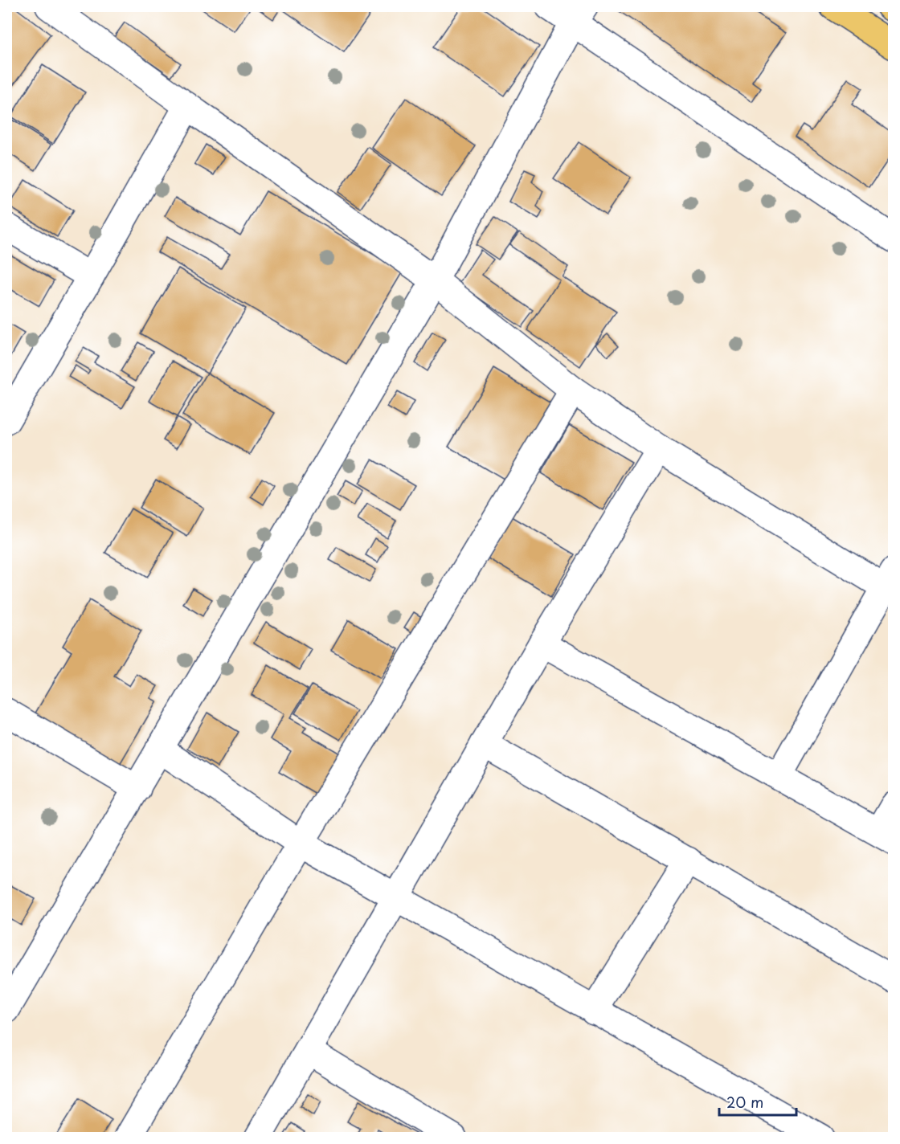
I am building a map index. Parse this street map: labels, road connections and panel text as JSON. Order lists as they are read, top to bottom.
{
  "scale_bar": "20 m"
}
